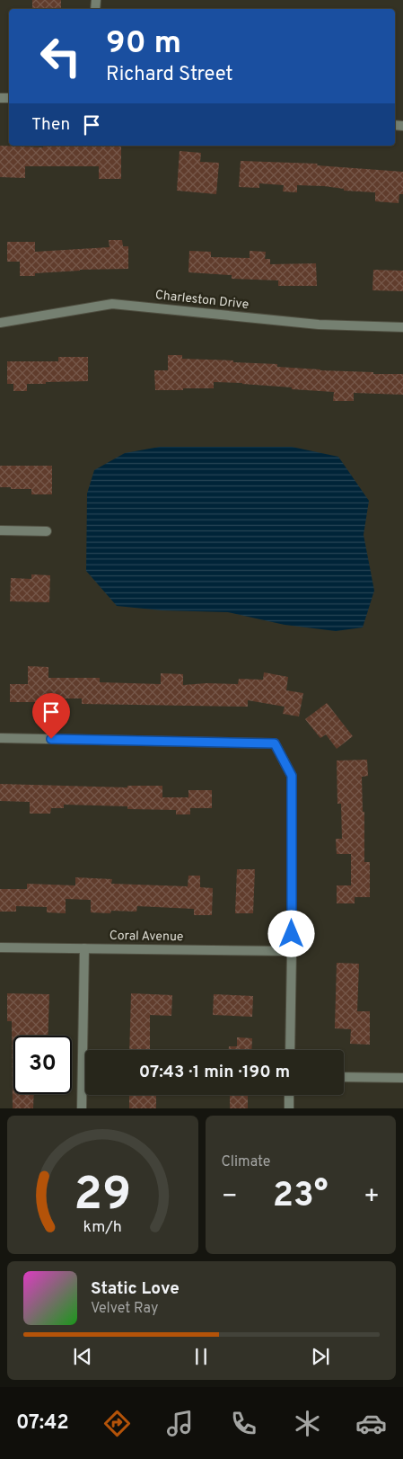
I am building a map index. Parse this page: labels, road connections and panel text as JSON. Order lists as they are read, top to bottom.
{
  "streets": {
    "street": ["Charleston Drive", "Coral Avenue"]
  },
  "page": {
    "turn": ["90 m", "Richard Street"],
    "then": "Then",
    "limit": "30",
    "trip": "07:43 · 1 min · 190 m",
    "tile": "Climate",
    "heat": ["−", "23°", "+"],
    "song": ["Static Love", "Velvet Ray"],
    "tabs": "07:42",
    "gauge": ["29", "km/h"]
  }
}
